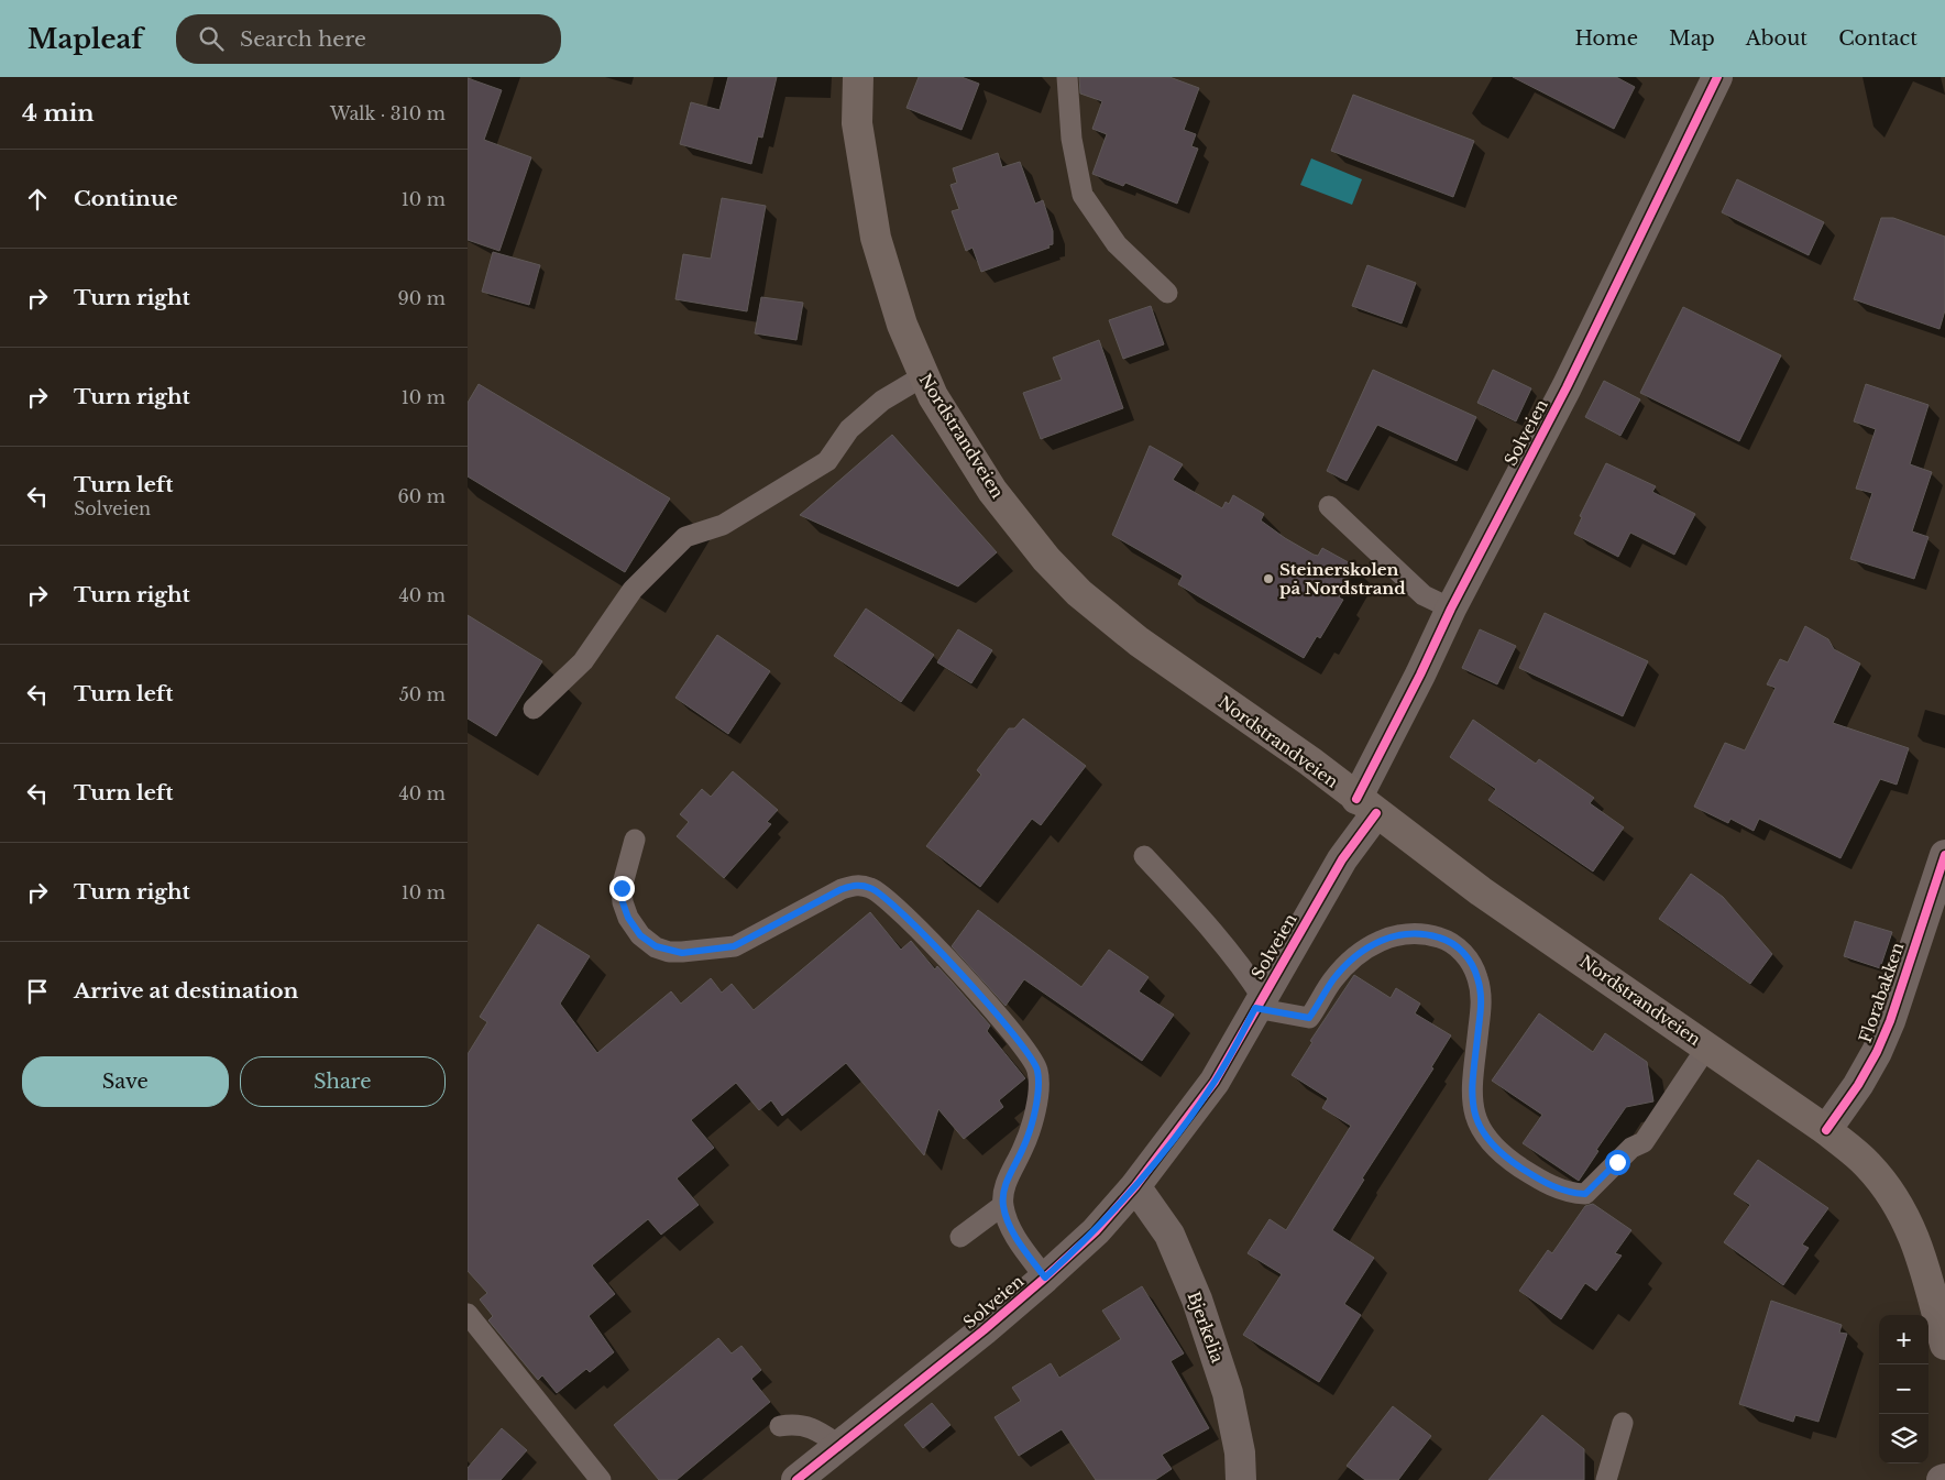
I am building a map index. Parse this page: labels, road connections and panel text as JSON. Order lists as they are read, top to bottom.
{
  "streets": {
    "main road": ["Nordstrandveien"],
    "street": ["Solveien", "Florabakken", "Bjerkelia"]
  },
  "crossings": [
    ["Solveien", "Nordstrandveien"],
    ["Solveien", "Bjerkelia"],
    ["Nordstrandveien", "Florabakken"]
  ],
  "places": ["Steinerskolen på Nordstrand"],
  "page": {
    "header": "Mapleaf",
    "search": "Search here",
    "nav": [
      "Home",
      "Map",
      "About",
      "Contact"
    ],
    "heading": ["4 min", "Walk · 310 m"],
    "list": [
      ["Continue", "10 m"],
      ["Turn right", "90 m"],
      ["Turn right", "10 m"],
      ["Turn left", "Solveien", "60 m"],
      ["Turn right", "40 m"],
      ["Turn left", "50 m"],
      ["Turn left", "40 m"],
      ["Turn right", "10 m"],
      "Arrive at destination"
    ],
    "buttons": ["Save", "Share"],
    "map_buttons": ["+", "−"]
  }
}
